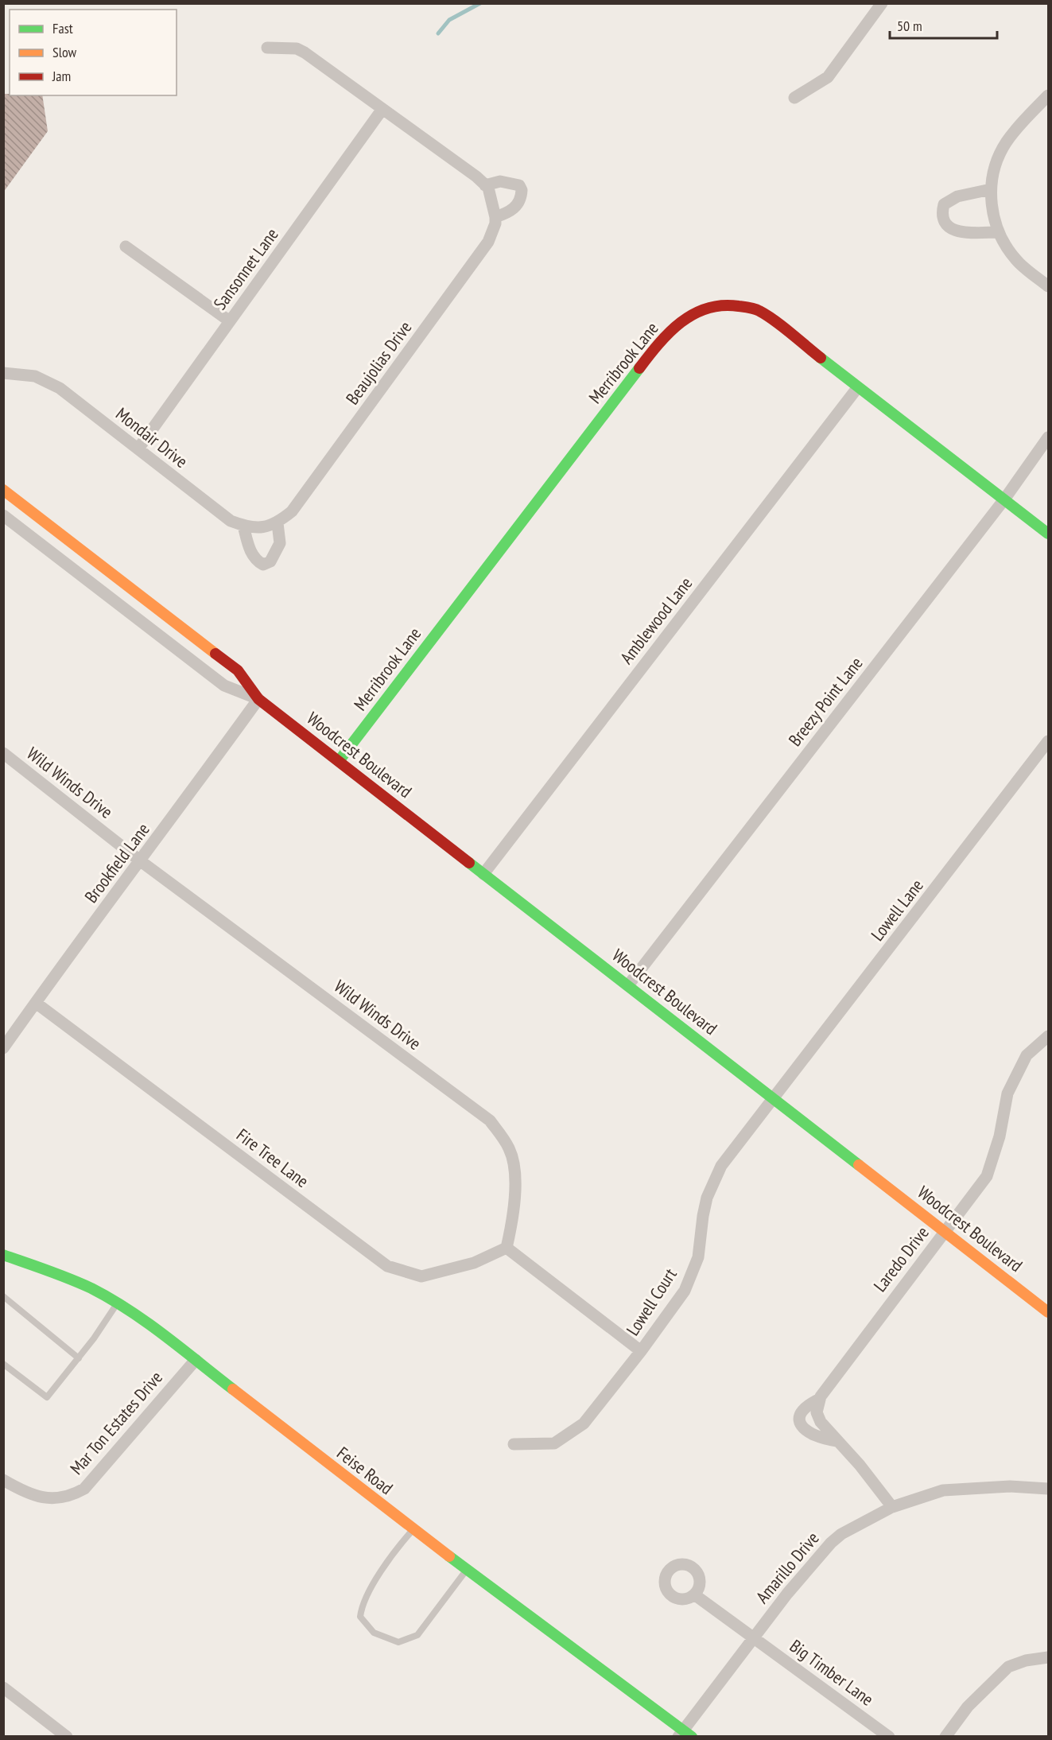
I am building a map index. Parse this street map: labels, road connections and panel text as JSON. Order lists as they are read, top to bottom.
{
  "streets": {
    "street": [
      "Sansonnet Lane",
      "Beaujolias Drive",
      "Merribrook Lane",
      "Mondair Drive",
      "Amblewood Lane",
      "Breezy Point Lane",
      "Woodcrest Boulevard",
      "Wild Winds Drive",
      "Brookfield Lane",
      "Lowell Lane",
      "Fire Tree Lane",
      "Laredo Drive",
      "Lowell Court",
      "Mar Ton Estates Drive",
      "Feise Road",
      "Amarillo Drive",
      "Big Timber Lane"
    ]
  },
  "crossings": [
    ["Sansonnet Lane", "Beaujolias Drive"],
    ["Sansonnet Lane", "Mondair Drive"],
    ["Beaujolias Drive", "Mondair Drive"],
    ["Merribrook Lane", "Amblewood Lane"],
    ["Merribrook Lane", "Breezy Point Lane"],
    ["Merribrook Lane", "Woodcrest Boulevard"],
    ["Amblewood Lane", "Woodcrest Boulevard"],
    ["Breezy Point Lane", "Woodcrest Boulevard"],
    ["Woodcrest Boulevard", "Brookfield Lane"],
    ["Woodcrest Boulevard", "Lowell Lane"],
    ["Woodcrest Boulevard", "Laredo Drive"],
    ["Woodcrest Boulevard", "Lowell Court"],
    ["Wild Winds Drive", "Brookfield Lane"],
    ["Wild Winds Drive", "Fire Tree Lane"],
    ["Brookfield Lane", "Fire Tree Lane"],
    ["Lowell Lane", "Lowell Court"],
    ["Mar Ton Estates Drive", "Feise Road"],
    ["Feise Road", "Amarillo Drive"],
    ["Amarillo Drive", "Big Timber Lane"]
  ],
  "legend": ["Fast", "Slow", "Jam"],
  "scale_bar": "50 m"
}
